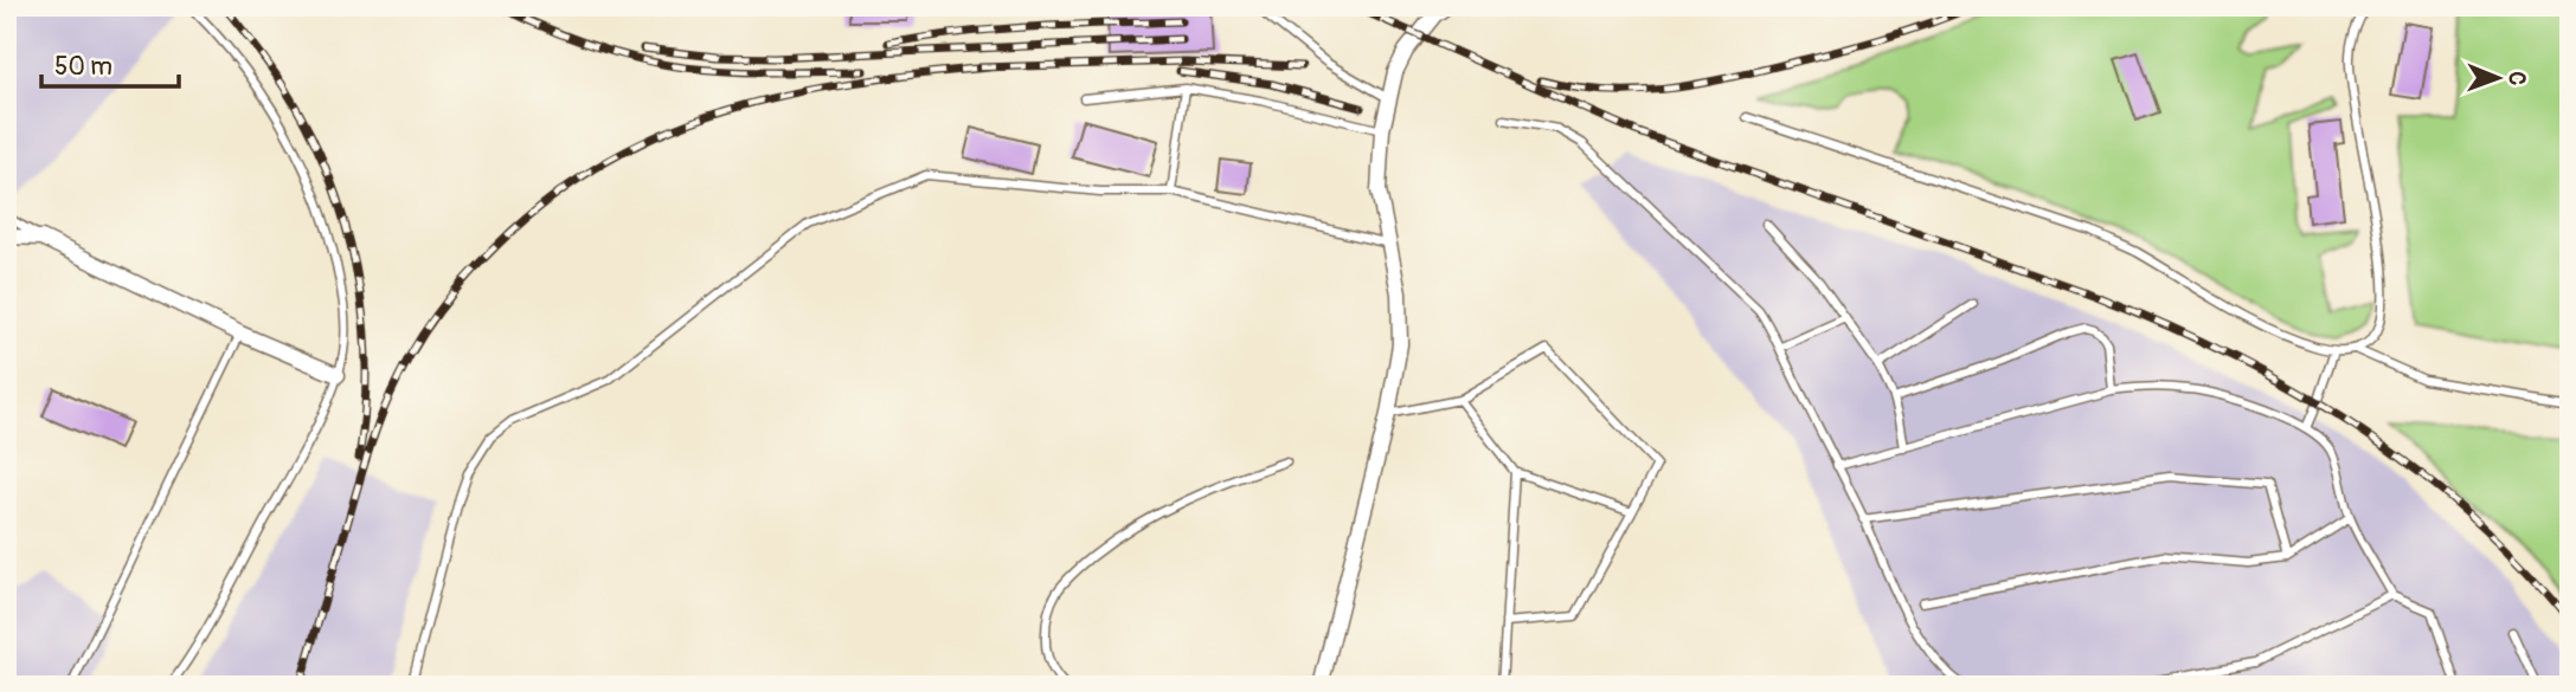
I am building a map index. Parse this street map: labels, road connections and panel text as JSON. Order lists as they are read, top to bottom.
{
  "scale_bar": "50 m",
  "north": "right"
}
